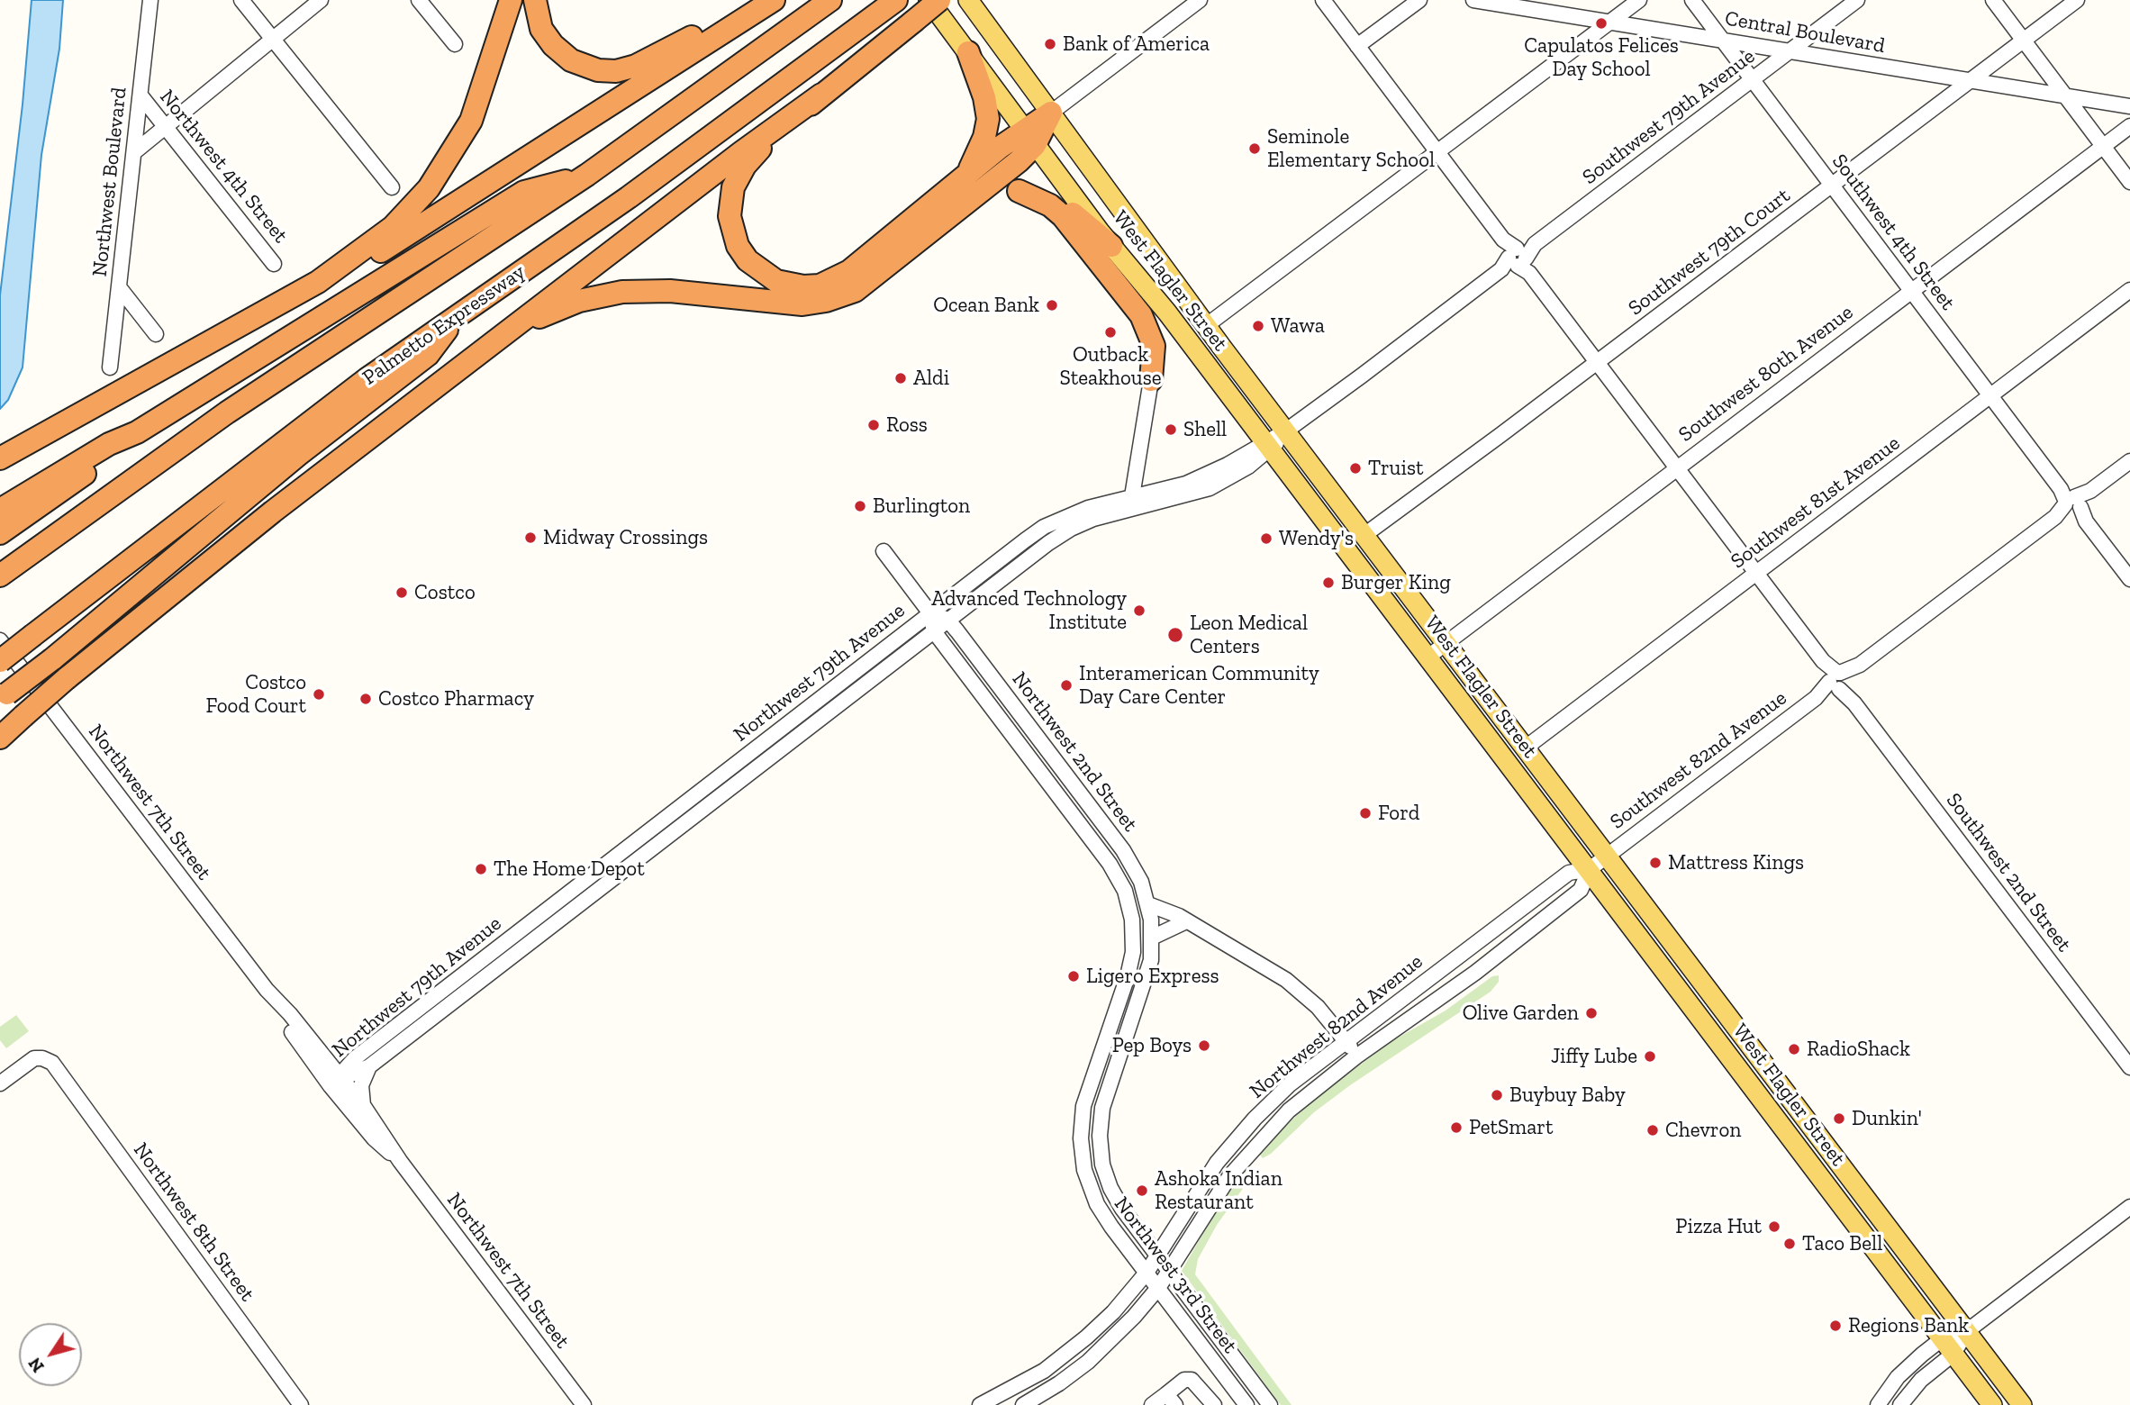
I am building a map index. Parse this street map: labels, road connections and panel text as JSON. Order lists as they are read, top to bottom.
{
  "streets": {
    "highway": ["Palmetto Expressway"],
    "main road": ["West Flagler Street"],
    "street": [
      "Central Boulevard",
      "Southwest 79th Avenue",
      "Northwest 4th Street",
      "Northwest Boulevard",
      "Southwest 4th Street",
      "Southwest 79th Court",
      "Southwest 80th Avenue",
      "Southwest 81st Avenue",
      "Northwest 79th Avenue",
      "Northwest 2nd Street",
      "Southwest 82nd Avenue",
      "Northwest 7th Street",
      "Southwest 2nd Street",
      "Northwest 82nd Avenue",
      "Northwest 8th Street",
      "Northwest 3rd Street"
    ]
  },
  "crossings": [
    ["Central Boulevard", "Southwest 79th Avenue"],
    ["Central Boulevard", "Southwest 4th Street"],
    ["Central Boulevard", "Southwest 79th Court"],
    ["Southwest 79th Avenue", "Southwest 4th Street"],
    ["Southwest 79th Avenue", "West Flagler Street"],
    ["Southwest 79th Avenue", "Northwest 79th Avenue"],
    ["Southwest 79th Avenue", "Southwest 2nd Street"],
    ["Northwest 4th Street", "Northwest Boulevard"],
    ["Southwest 4th Street", "Southwest 79th Court"],
    ["Southwest 4th Street", "Southwest 80th Avenue"],
    ["Southwest 4th Street", "Southwest 81st Avenue"],
    ["Southwest 4th Street", "Southwest 82nd Avenue"],
    ["Southwest 79th Court", "West Flagler Street"],
    ["Southwest 79th Court", "Southwest 2nd Street"],
    ["West Flagler Street", "Southwest 80th Avenue"],
    ["West Flagler Street", "Southwest 81st Avenue"],
    ["West Flagler Street", "Northwest 79th Avenue"],
    ["West Flagler Street", "Southwest 82nd Avenue"],
    ["West Flagler Street", "Northwest 82nd Avenue"],
    ["Southwest 80th Avenue", "Southwest 2nd Street"],
    ["Southwest 81st Avenue", "Southwest 2nd Street"],
    ["Northwest 79th Avenue", "Northwest 2nd Street"],
    ["Northwest 79th Avenue", "Northwest 7th Street"],
    ["Northwest 2nd Street", "Northwest 3rd Street"],
    ["Southwest 82nd Avenue", "Southwest 2nd Street"],
    ["Southwest 82nd Avenue", "Northwest 82nd Avenue"],
    ["Northwest 82nd Avenue", "Northwest 3rd Street"]
  ],
  "places": [
    "Capulatos Felices Day School",
    "Bank of America",
    "Seminole Elementary School",
    "Ocean Bank",
    "Wawa",
    "Outback Steakhouse",
    "Aldi",
    "Ross",
    "Shell",
    "Truist",
    "Burlington",
    "Midway Crossings",
    "Wendy's",
    "Burger King",
    "Costco",
    "Advanced Technology Institute",
    "Leon Medical Centers",
    "Interamerican Community Day Care Center",
    "Costco Food Court",
    "Costco Pharmacy",
    "Ford",
    "Mattress Kings",
    "The Home Depot",
    "Ligero Express",
    "Olive Garden",
    "Pep Boys",
    "RadioShack",
    "Jiffy Lube",
    "Buybuy Baby",
    "Dunkin'",
    "PetSmart",
    "Chevron",
    "Ashoka Indian Restaurant",
    "Pizza Hut",
    "Taco Bell",
    "Regions Bank"
  ],
  "north": "bottom left"
}
